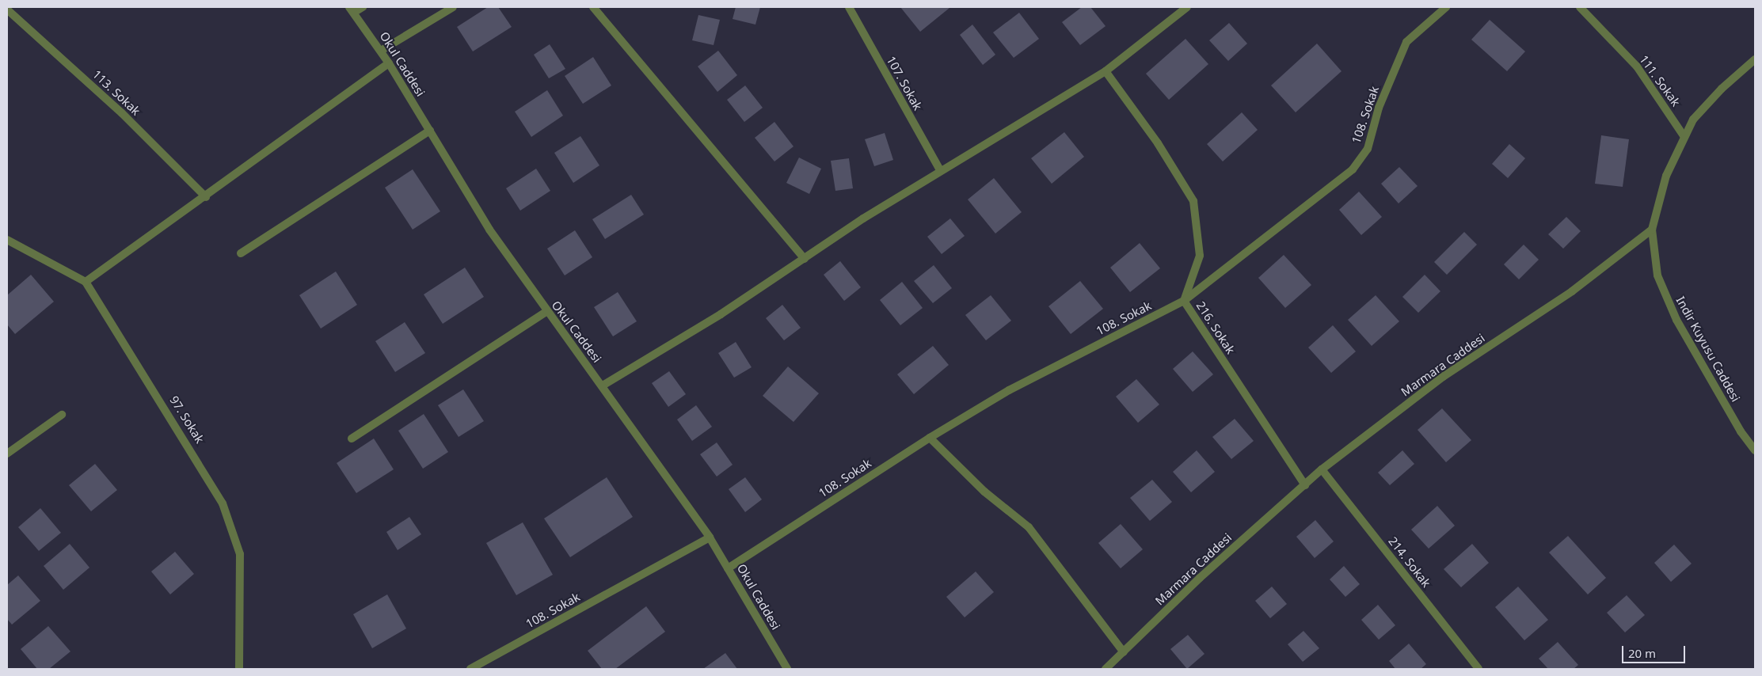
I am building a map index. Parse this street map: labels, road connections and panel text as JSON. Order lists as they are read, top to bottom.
{
  "streets": {
    "street": [
      "Okul Caddesi",
      "111. Sokak",
      "107. Sokak",
      "113. Sokak",
      "108. Sokak",
      "216. Sokak",
      "Indir Kuyusu Caddesi",
      "Marmara Caddesi",
      "97. Sokak",
      "214. Sokak"
    ]
  },
  "crossings": [
    ["Okul Caddesi", "108. Sokak"],
    ["108. Sokak", "216. Sokak"],
    ["216. Sokak", "Marmara Caddesi"],
    ["Indir Kuyusu Caddesi", "Marmara Caddesi"],
    ["Marmara Caddesi", "214. Sokak"]
  ],
  "scale_bar": "20 m"
}
